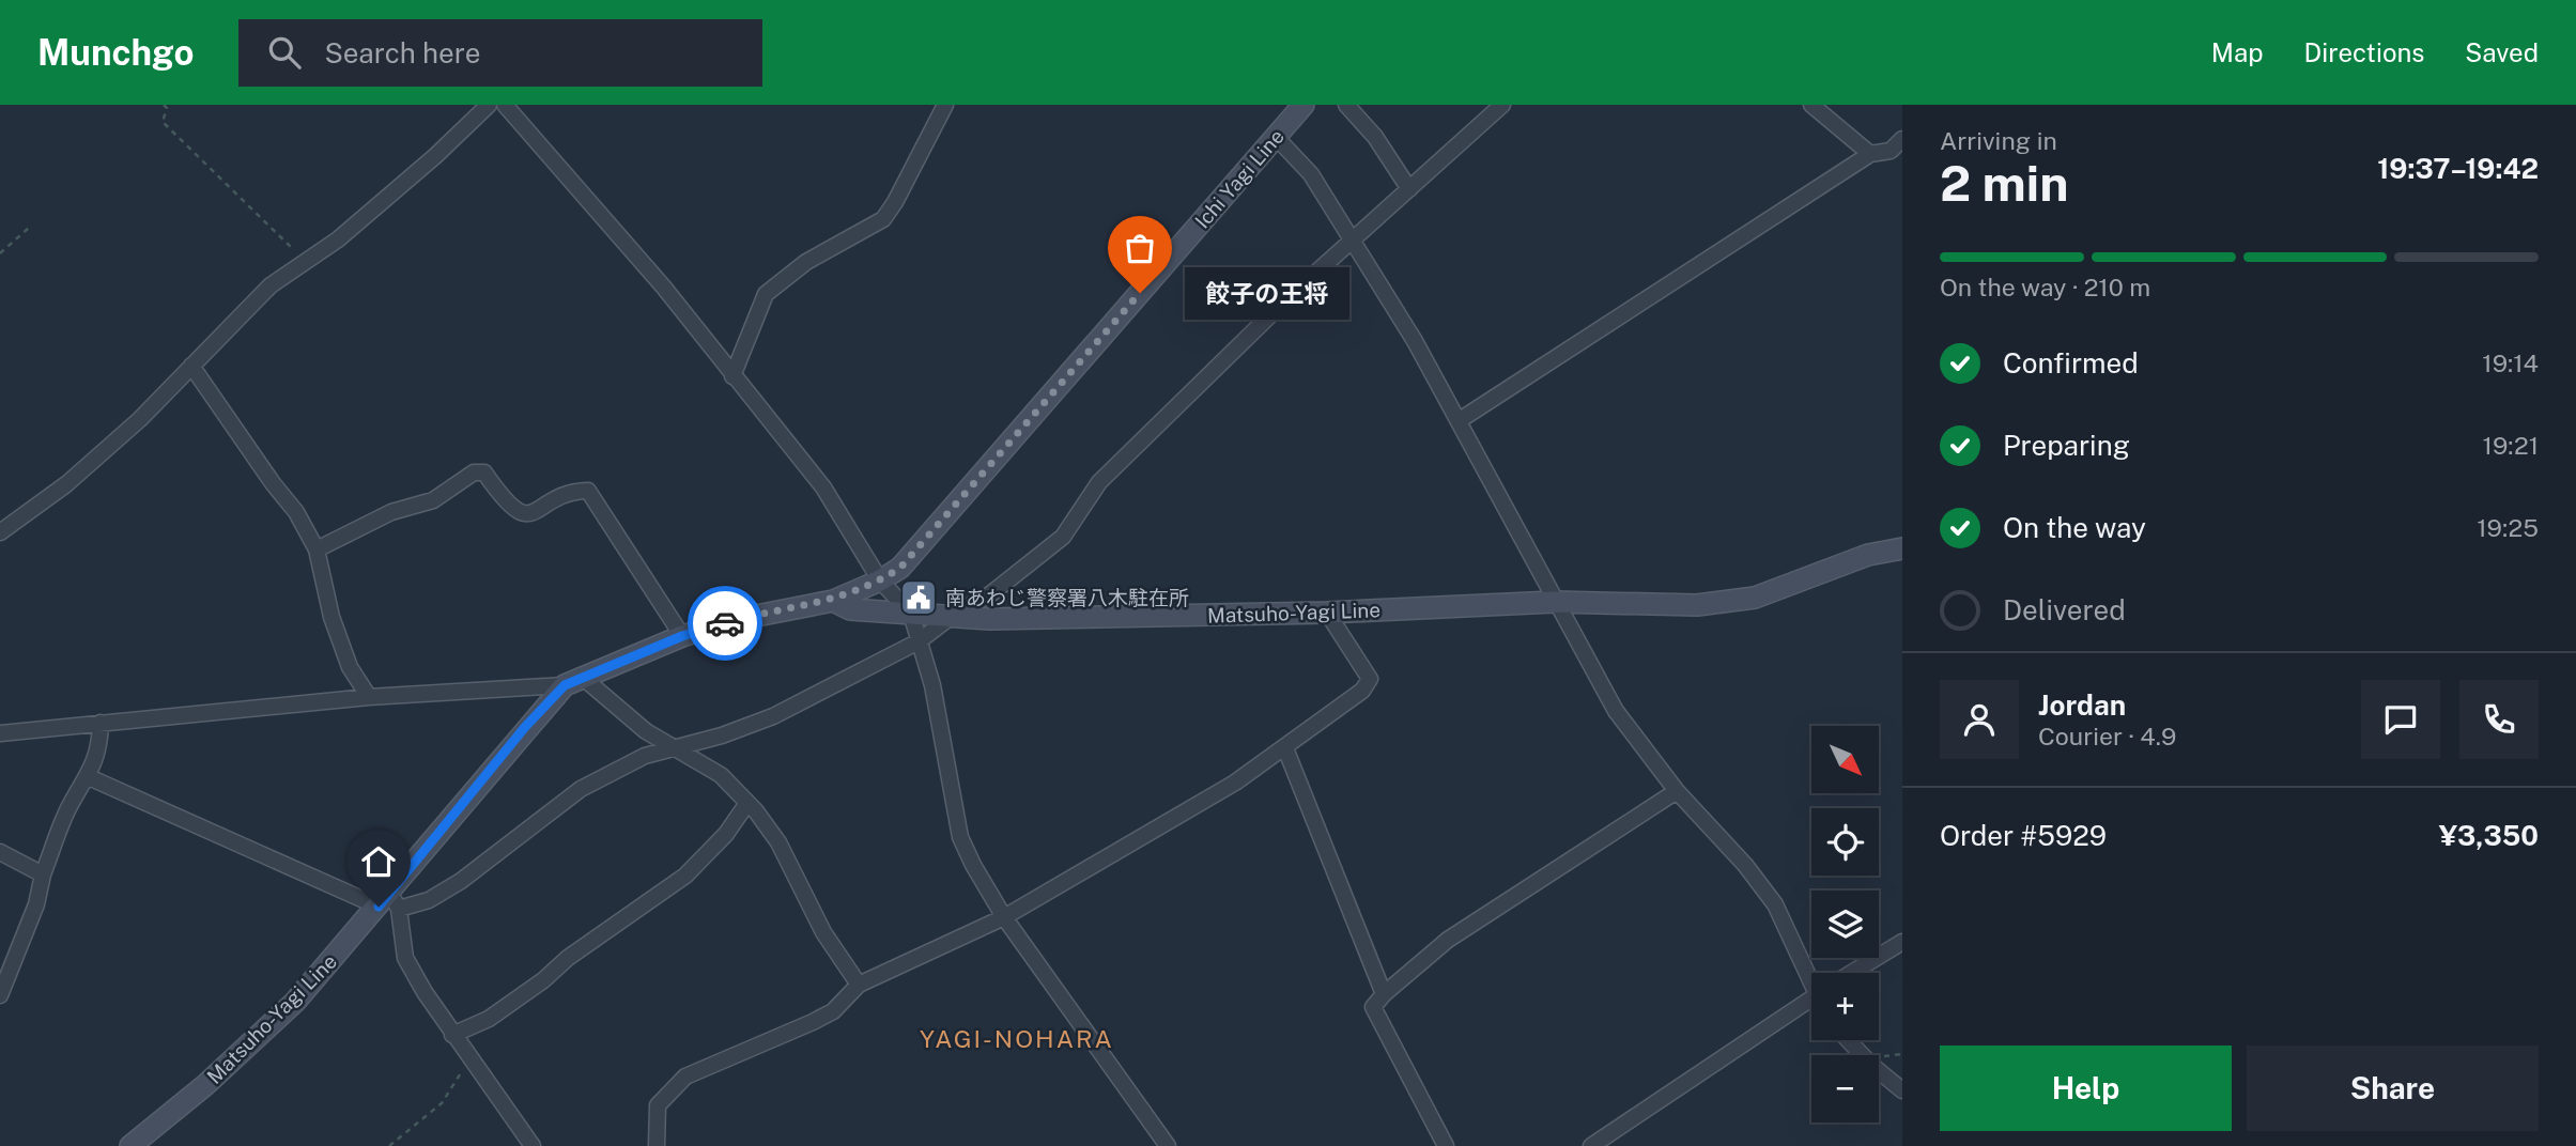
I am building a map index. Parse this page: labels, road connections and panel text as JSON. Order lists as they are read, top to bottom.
{
  "streets": {
    "main road": ["Ichi Yagi Line", "Matsuho-Yagi Line"]
  },
  "crossings": [
    ["Ichi Yagi Line", "Matsuho-Yagi Line"]
  ],
  "districts": ["YAGI-NOHARA"],
  "places": {
    "other": ["餃子の王将"],
    "public building": ["南あわじ警察署八木駐在所"]
  },
  "north": "bottom right",
  "page": {
    "header": "Munchgo",
    "search": "Search here",
    "nav": ["Map", "Directions", "Saved"],
    "heading": ["2 min", "Arriving in", "19:37–19:42"],
    "panel": [
      "Jordan",
      "Courier · 4.9",
      "Order #5929",
      "¥3,350"
    ],
    "bar": "On the way · 210 m",
    "bubble": "餃子の王将",
    "list": [
      ["Confirmed", "19:14"],
      ["Preparing", "19:21"],
      ["On the way", "19:25"],
      "Delivered"
    ],
    "map_buttons": ["+", "−"],
    "buttons": ["Help", "Share"]
  }
}
